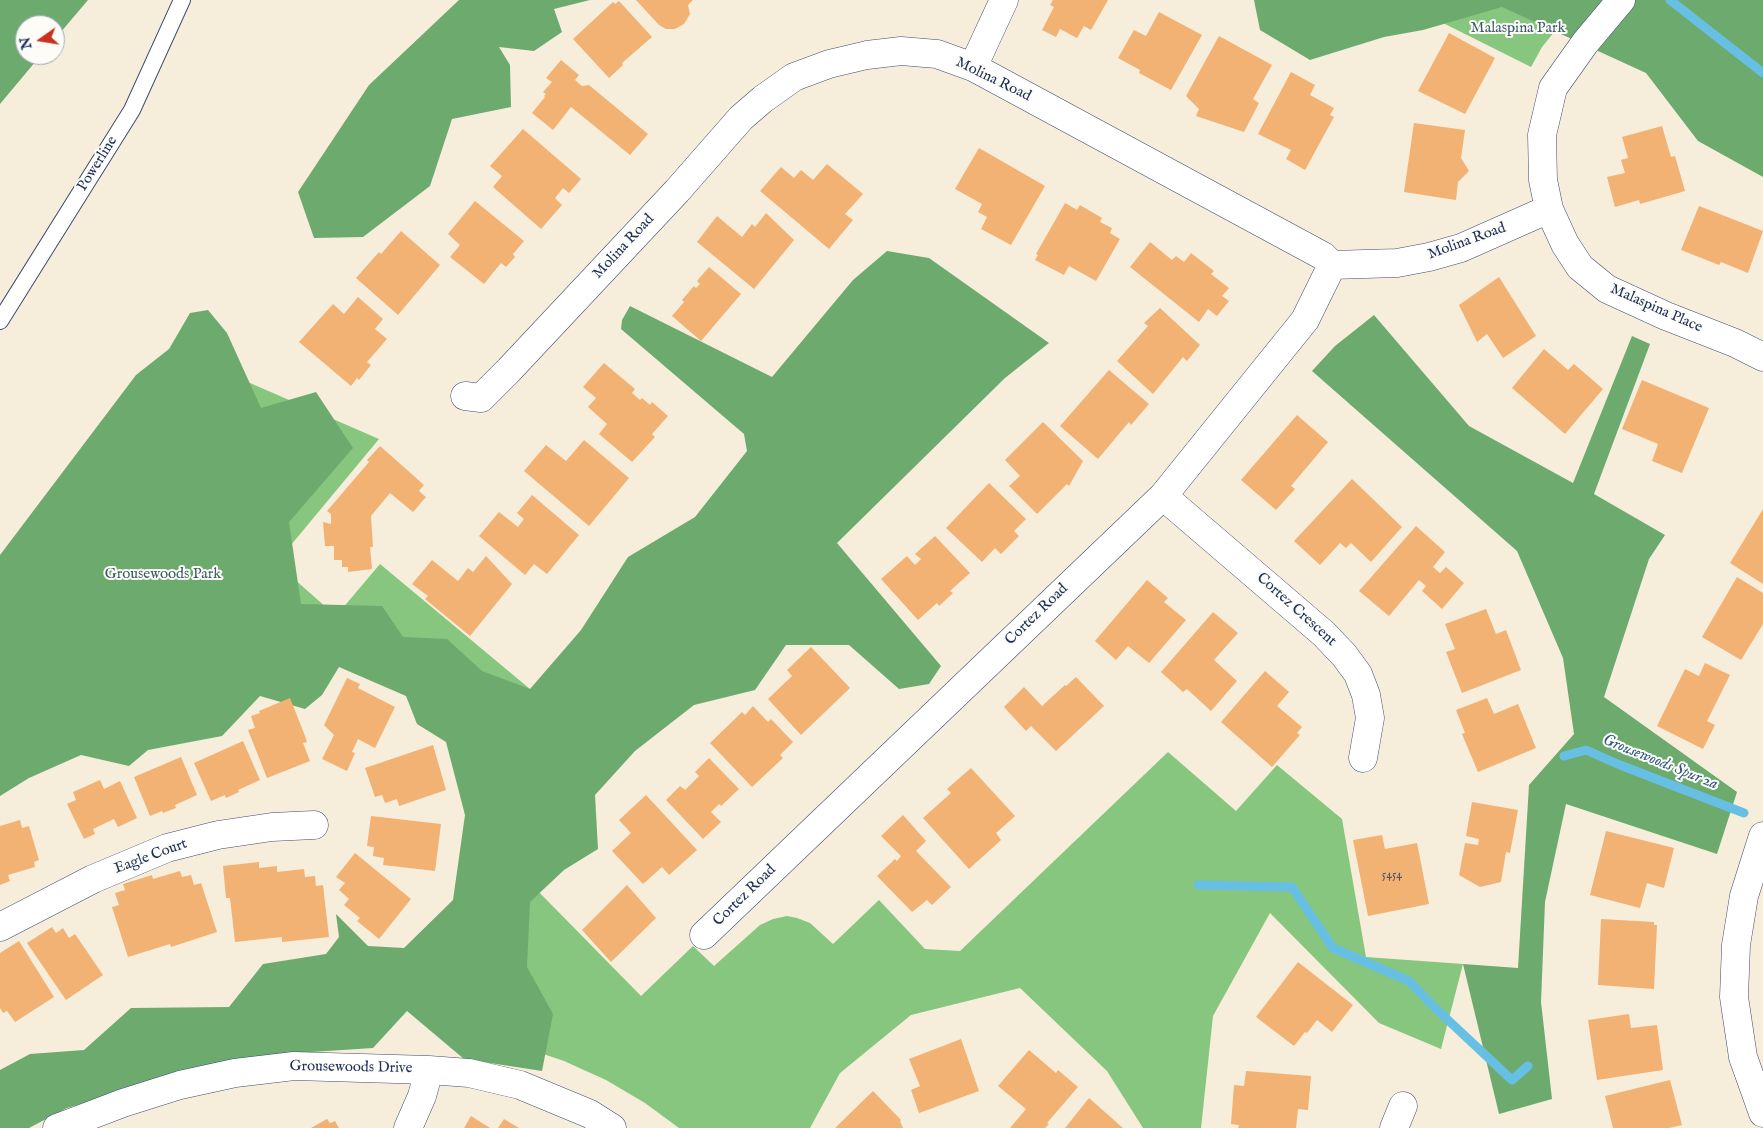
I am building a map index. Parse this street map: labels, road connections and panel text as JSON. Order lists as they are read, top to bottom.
{
  "streets": {
    "street": [
      "Molina Road",
      "Malaspina Place",
      "Cortez Crescent",
      "Cortez Road",
      "Eagle Court",
      "Grousewoods Drive"
    ],
    "lane": ["Powerline"]
  },
  "crossings": [
    ["Molina Road", "Malaspina Place"],
    ["Molina Road", "Cortez Road"],
    ["Cortez Crescent", "Cortez Road"]
  ],
  "water": ["Grousewoods Spur 2a"],
  "parks": ["Malaspina Park", "Grousewoods Park"],
  "house_numbers": ["5454"],
  "north": "left"
}
